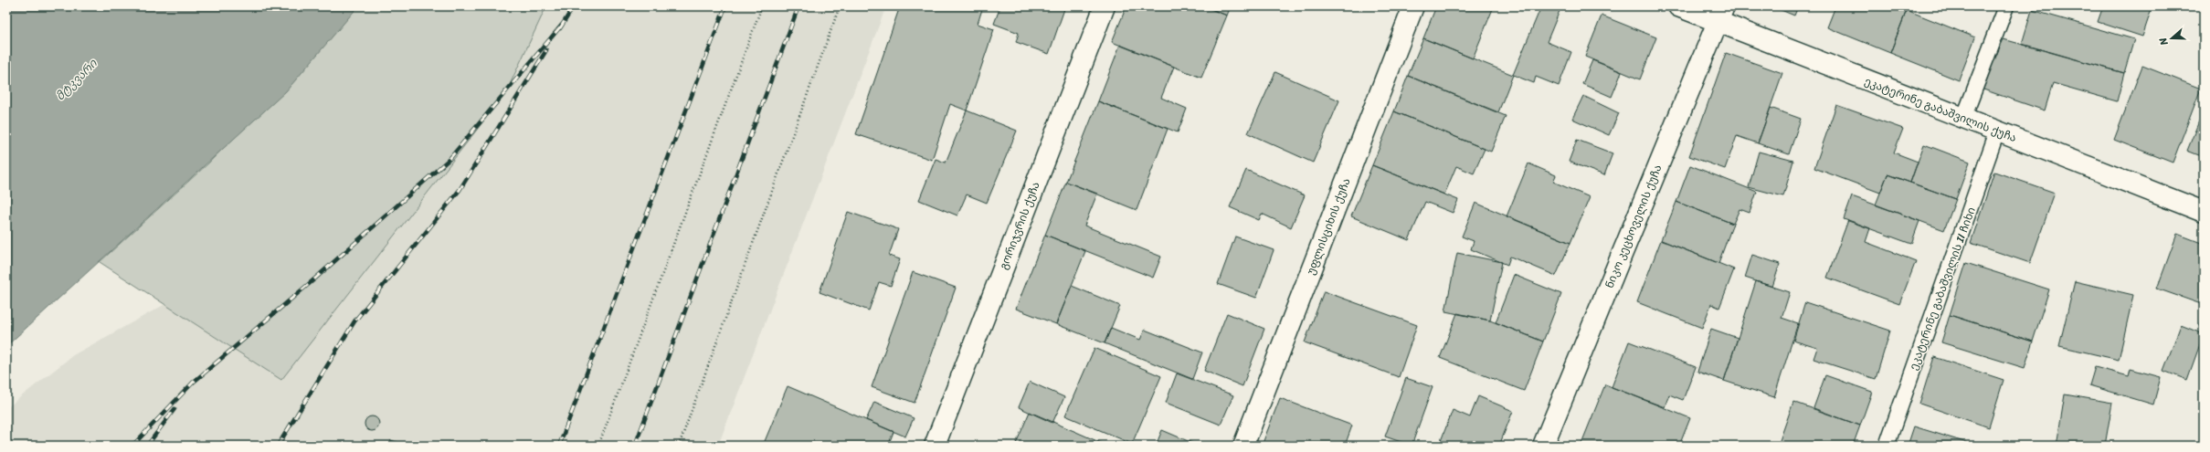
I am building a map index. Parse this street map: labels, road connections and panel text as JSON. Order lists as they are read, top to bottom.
{
  "streets": {
    "street": [
      "ეკატერინე გაბაშვილის ქუჩა",
      "გორიჯვრის ქუჩა",
      "უფლისციხის ქუჩა",
      "ნიკო კეცხოველის ქუჩა"
    ],
    "lane": ["ეკატერინე გაბაშვილის II ჩიხი"]
  },
  "crossings": [
    ["ეკატერინე გაბაშვილის ქუჩა", "ნიკო კეცხოველის ქუჩა"],
    ["ეკატერინე გაბაშვილის ქუჩა", "ეკატერინე გაბაშვილის II ჩიხი"]
  ],
  "water": ["მტკვარი"],
  "north": "left"
}
